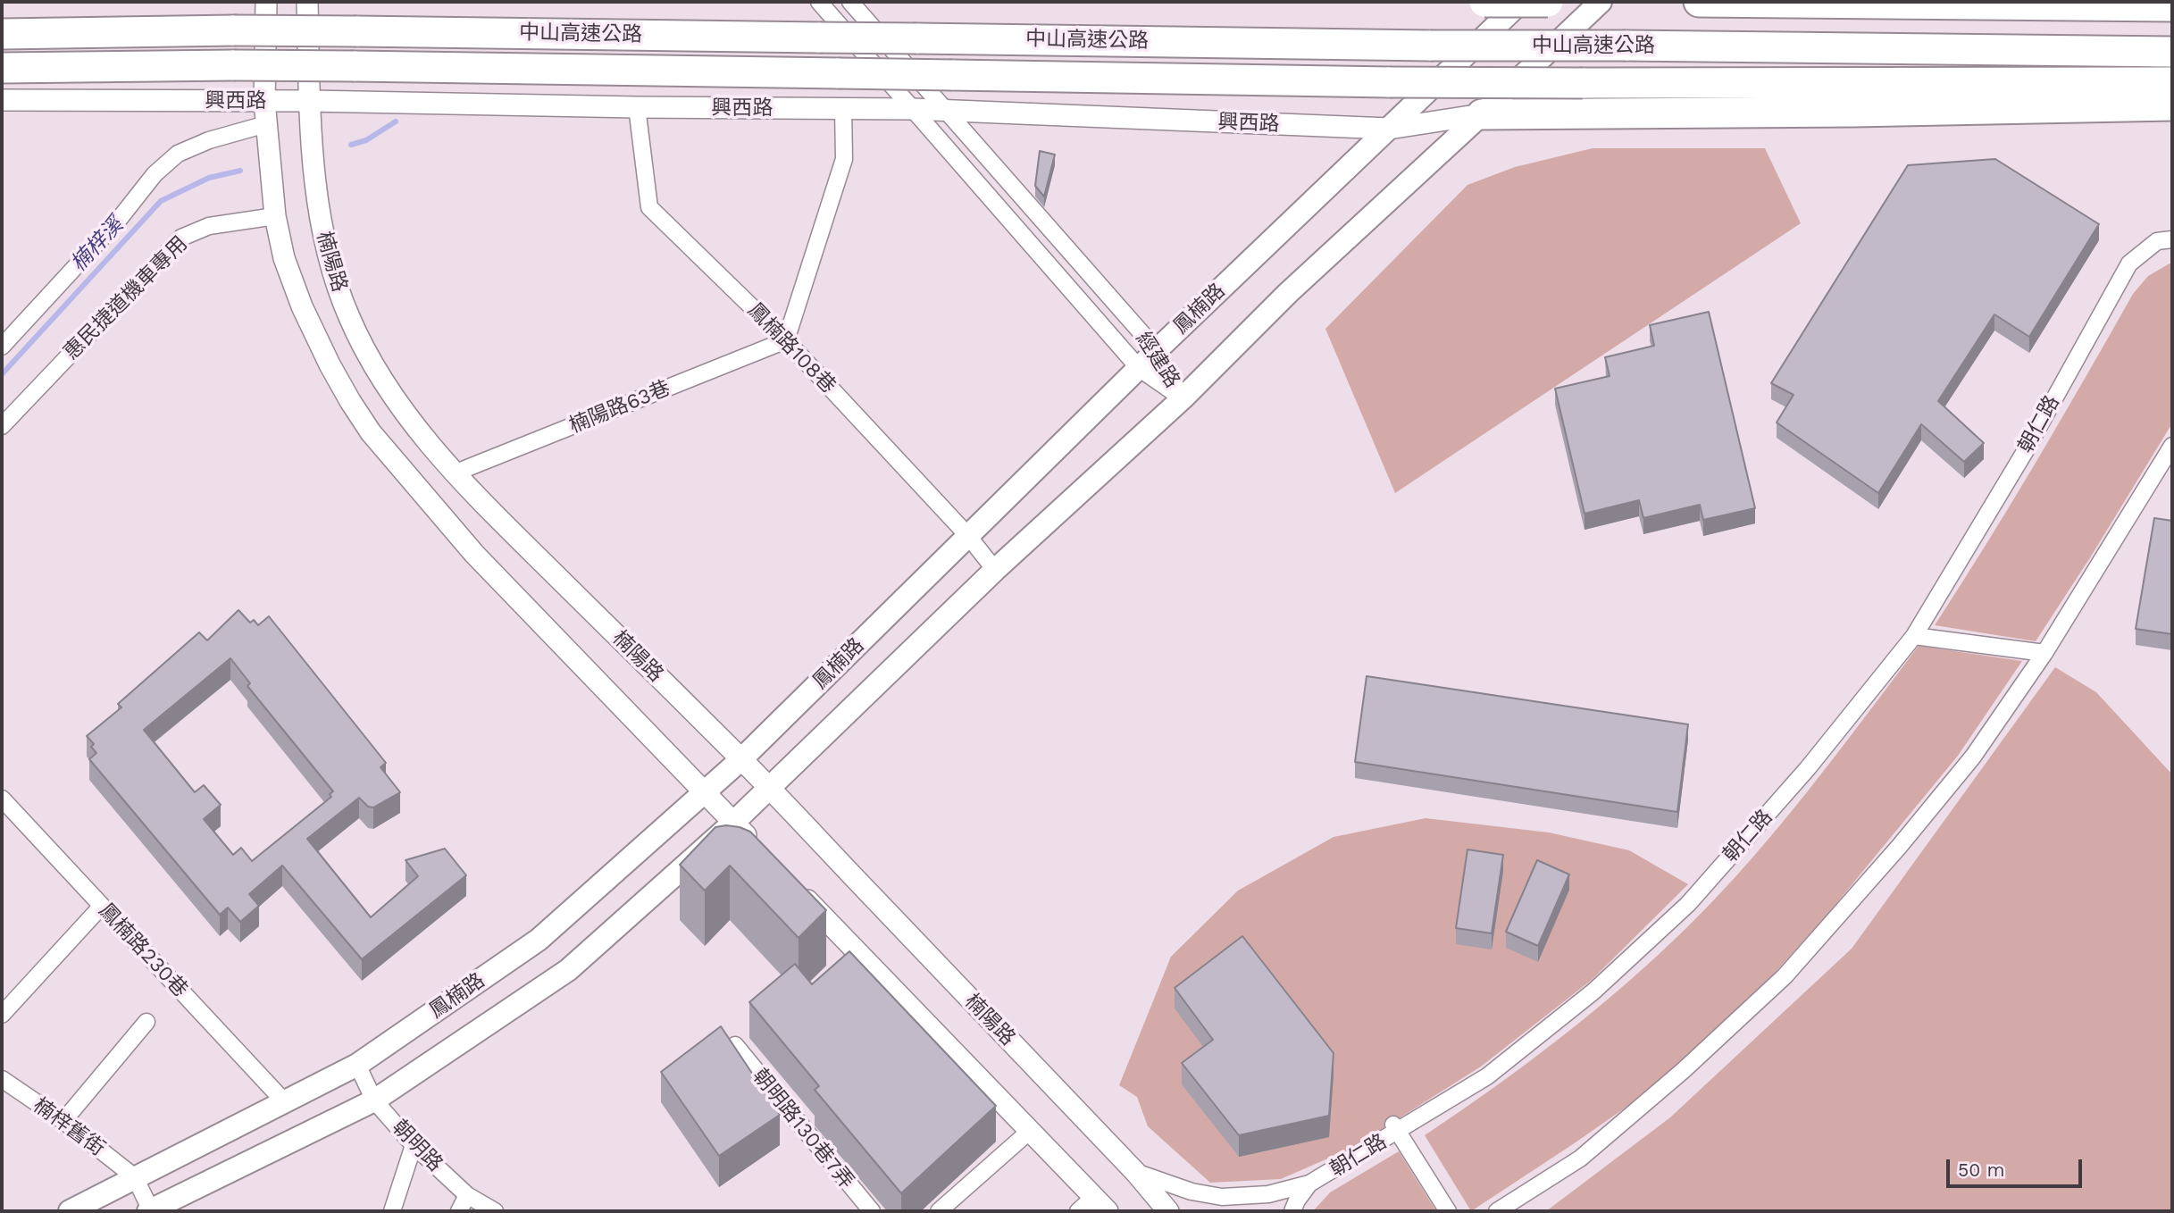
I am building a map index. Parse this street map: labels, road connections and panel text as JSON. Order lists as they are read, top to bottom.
{
  "streets": {
    "highway": ["中山高速公路"],
    "main road": ["鳳楠路"],
    "street": [
      "興西路",
      "楠陽路",
      "惠民捷道機車專用",
      "鳳楠路108巷",
      "經建路",
      "楠陽路63巷",
      "朝仁路",
      "鳳楠路230巷",
      "楠梓舊街",
      "朝明路130巷7弄",
      "朝明路"
    ]
  },
  "crossings": [
    ["興西路", "楠陽路"],
    ["興西路", "鳳楠路"],
    ["興西路", "鳳楠路108巷"],
    ["興西路", "經建路"],
    ["楠陽路", "惠民捷道機車專用"],
    ["楠陽路", "鳳楠路"],
    ["楠陽路", "楠陽路63巷"],
    ["楠陽路", "朝仁路"],
    ["鳳楠路", "鳳楠路108巷"],
    ["鳳楠路", "經建路"],
    ["鳳楠路", "鳳楠路230巷"],
    ["鳳楠路", "楠梓舊街"],
    ["鳳楠路", "朝明路"],
    ["鳳楠路108巷", "楠陽路63巷"]
  ],
  "water": ["楠梓溪"],
  "scale_bar": "50 m"
}
